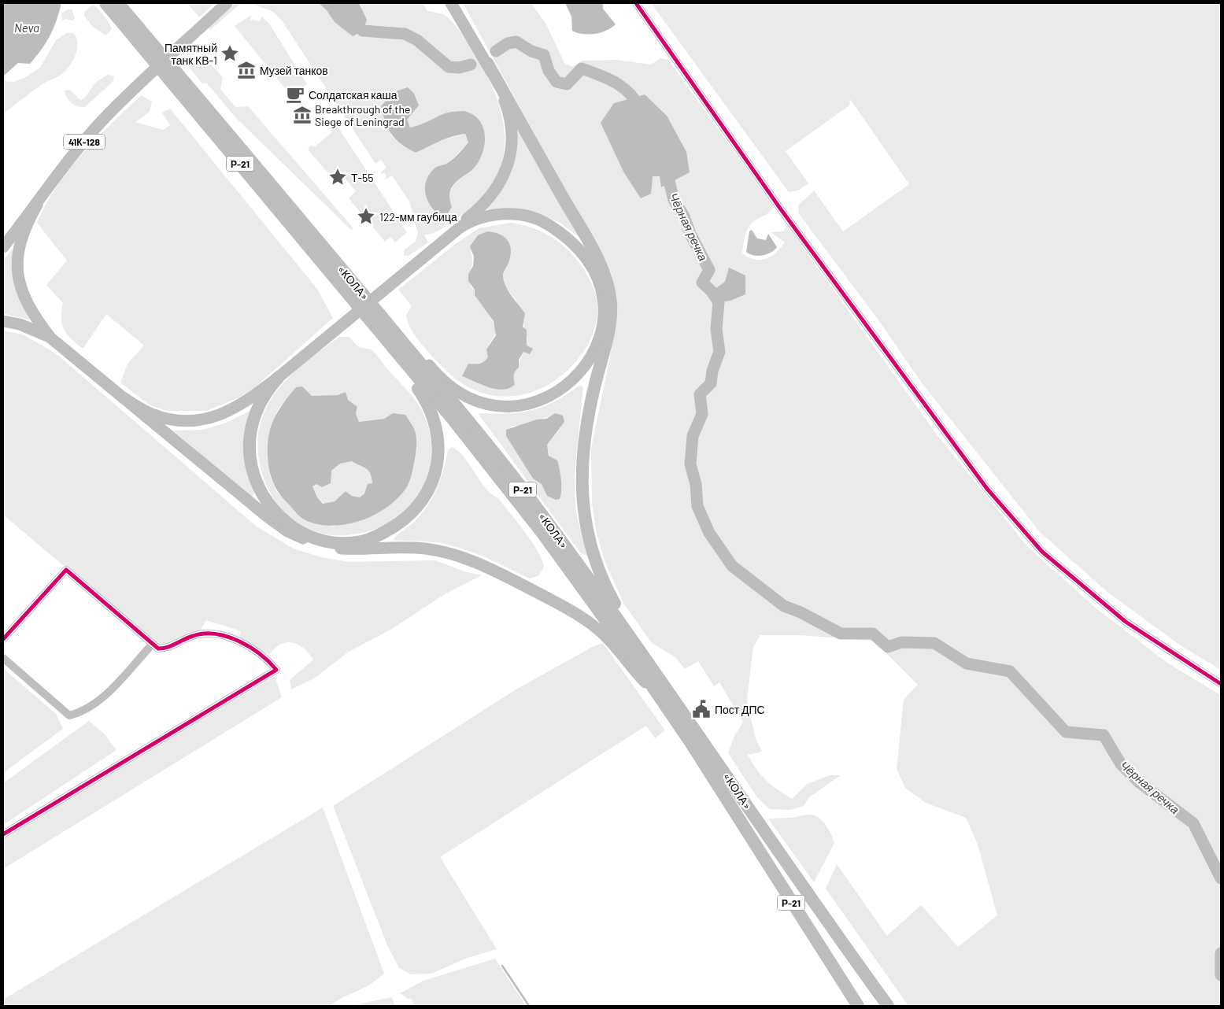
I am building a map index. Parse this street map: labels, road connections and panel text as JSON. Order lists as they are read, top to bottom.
{
  "streets": {
    "highway": ["Р-21", "«КОЛА»"],
    "main road": ["41К-128"]
  },
  "crossings": [
    ["Р-21", "«КОЛА»"]
  ],
  "water": ["Neva", "Чёрная речка"],
  "places": {
    "place": ["Памятный танк КВ-1", "Т-55", "122-мм гаубица"],
    "museum": ["Музей танков", "Breakthrough of the Siege of Leningrad"],
    "cafe": ["Солдатская каша"],
    "public building": ["Пост ДПС"]
  }
}
